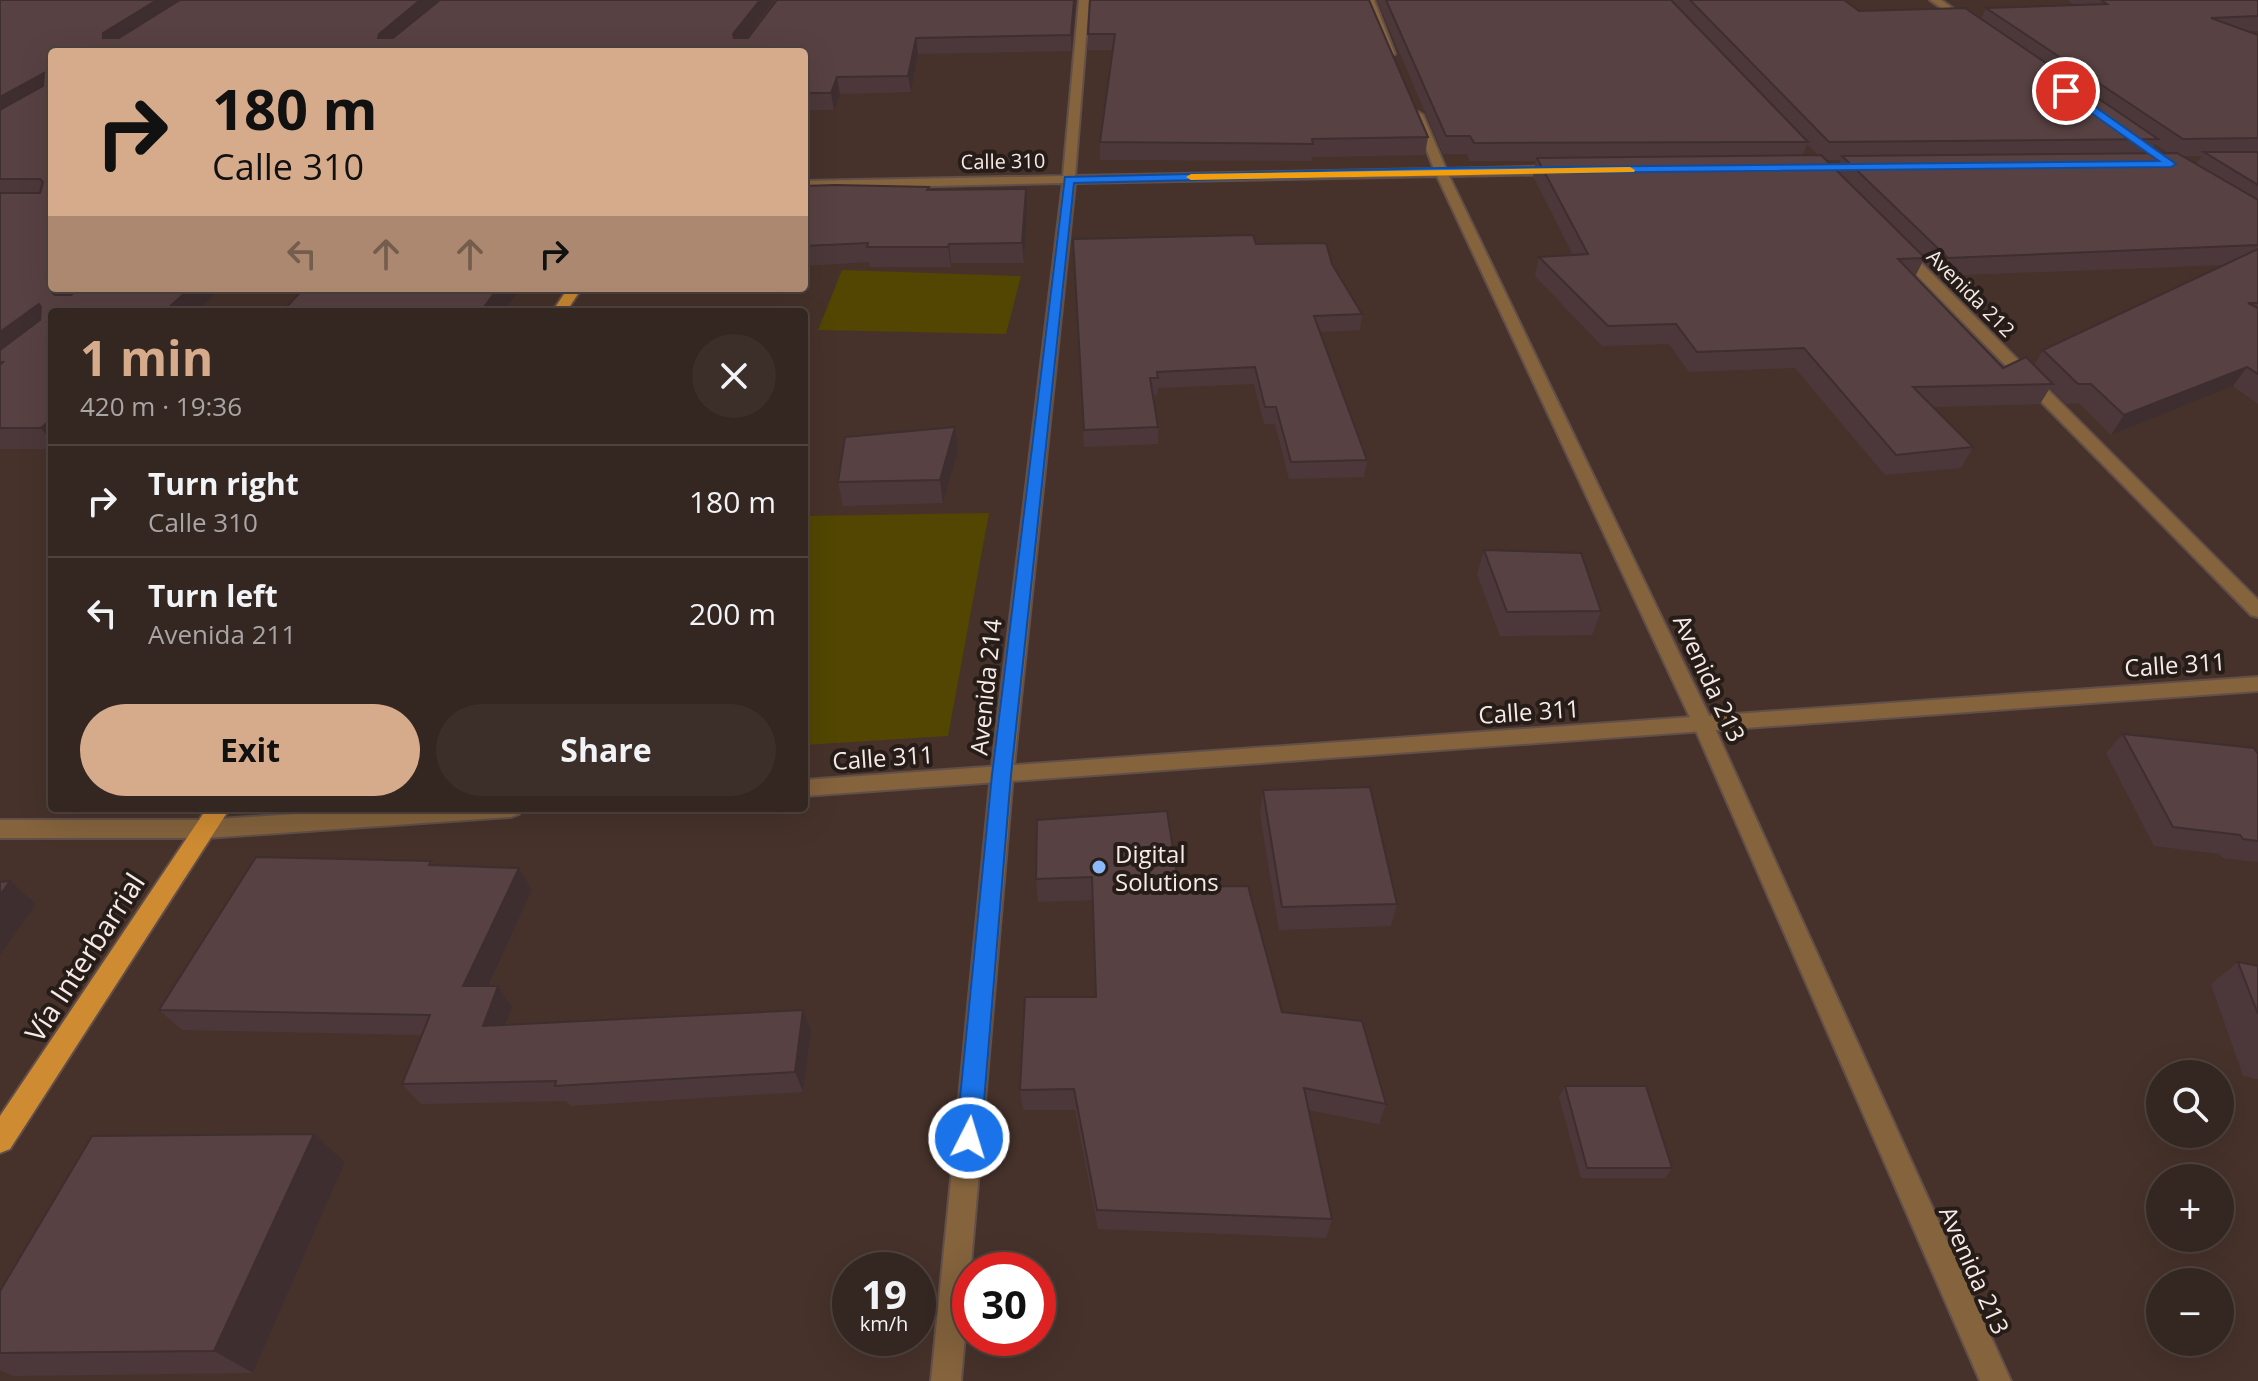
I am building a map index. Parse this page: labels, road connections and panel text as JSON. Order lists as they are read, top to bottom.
{
  "streets": {
    "main road": ["Vía Interbarrial"],
    "street": [
      "Calle 310",
      "Avenida 212",
      "Calle 311",
      "Avenida 213",
      "Avenida 214"
    ]
  },
  "crossings": [
    ["Calle 310", "Avenida 213"],
    ["Calle 310", "Avenida 214"],
    ["Calle 311", "Avenida 213"],
    ["Calle 311", "Avenida 214"]
  ],
  "places": ["Digital Solutions"],
  "page": {
    "turn": ["180 m", "Calle 310"],
    "heading": ["1 min", "420 m · 19:36"],
    "list": [
      {
        "name": "Turn right",
        "note": "Calle 310",
        "value": "180 m"
      },
      {
        "name": "Turn left",
        "note": "Avenida 211",
        "value": "200 m"
      }
    ],
    "buttons": ["Exit", "Share"],
    "map_buttons": ["+", "−"],
    "speed": "19 km/h",
    "limit": "30"
  }
}
